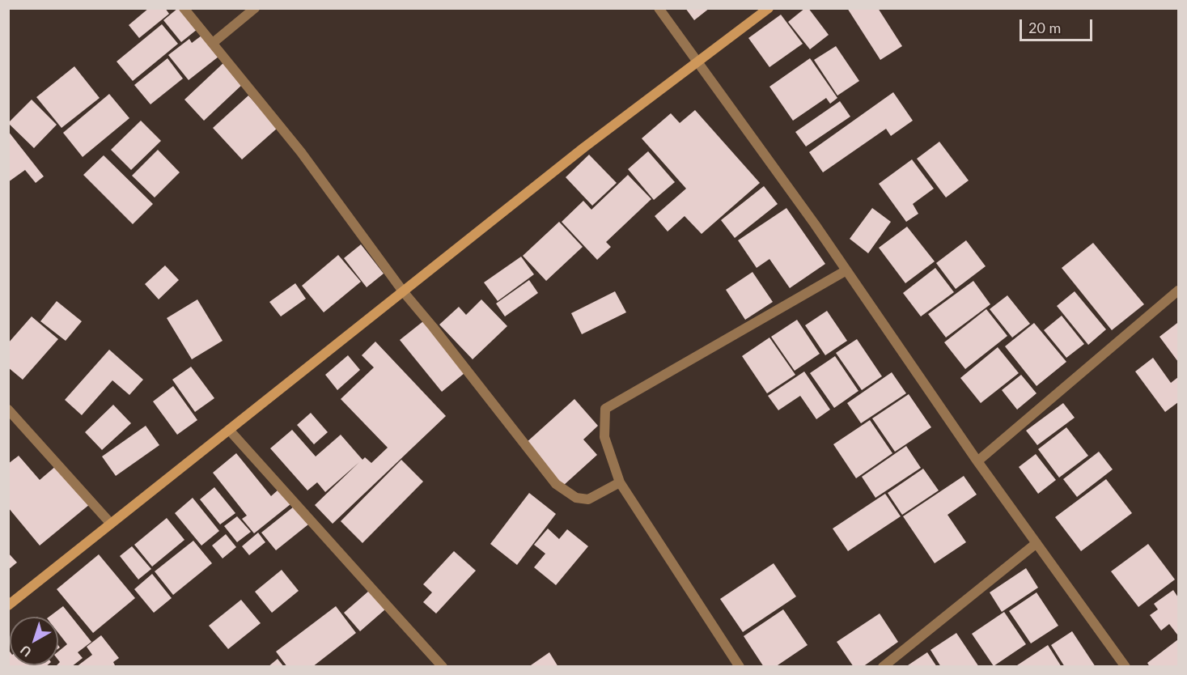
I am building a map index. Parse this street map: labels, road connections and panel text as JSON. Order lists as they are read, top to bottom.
{
  "scale_bar": "20 m",
  "north": "bottom left"
}
